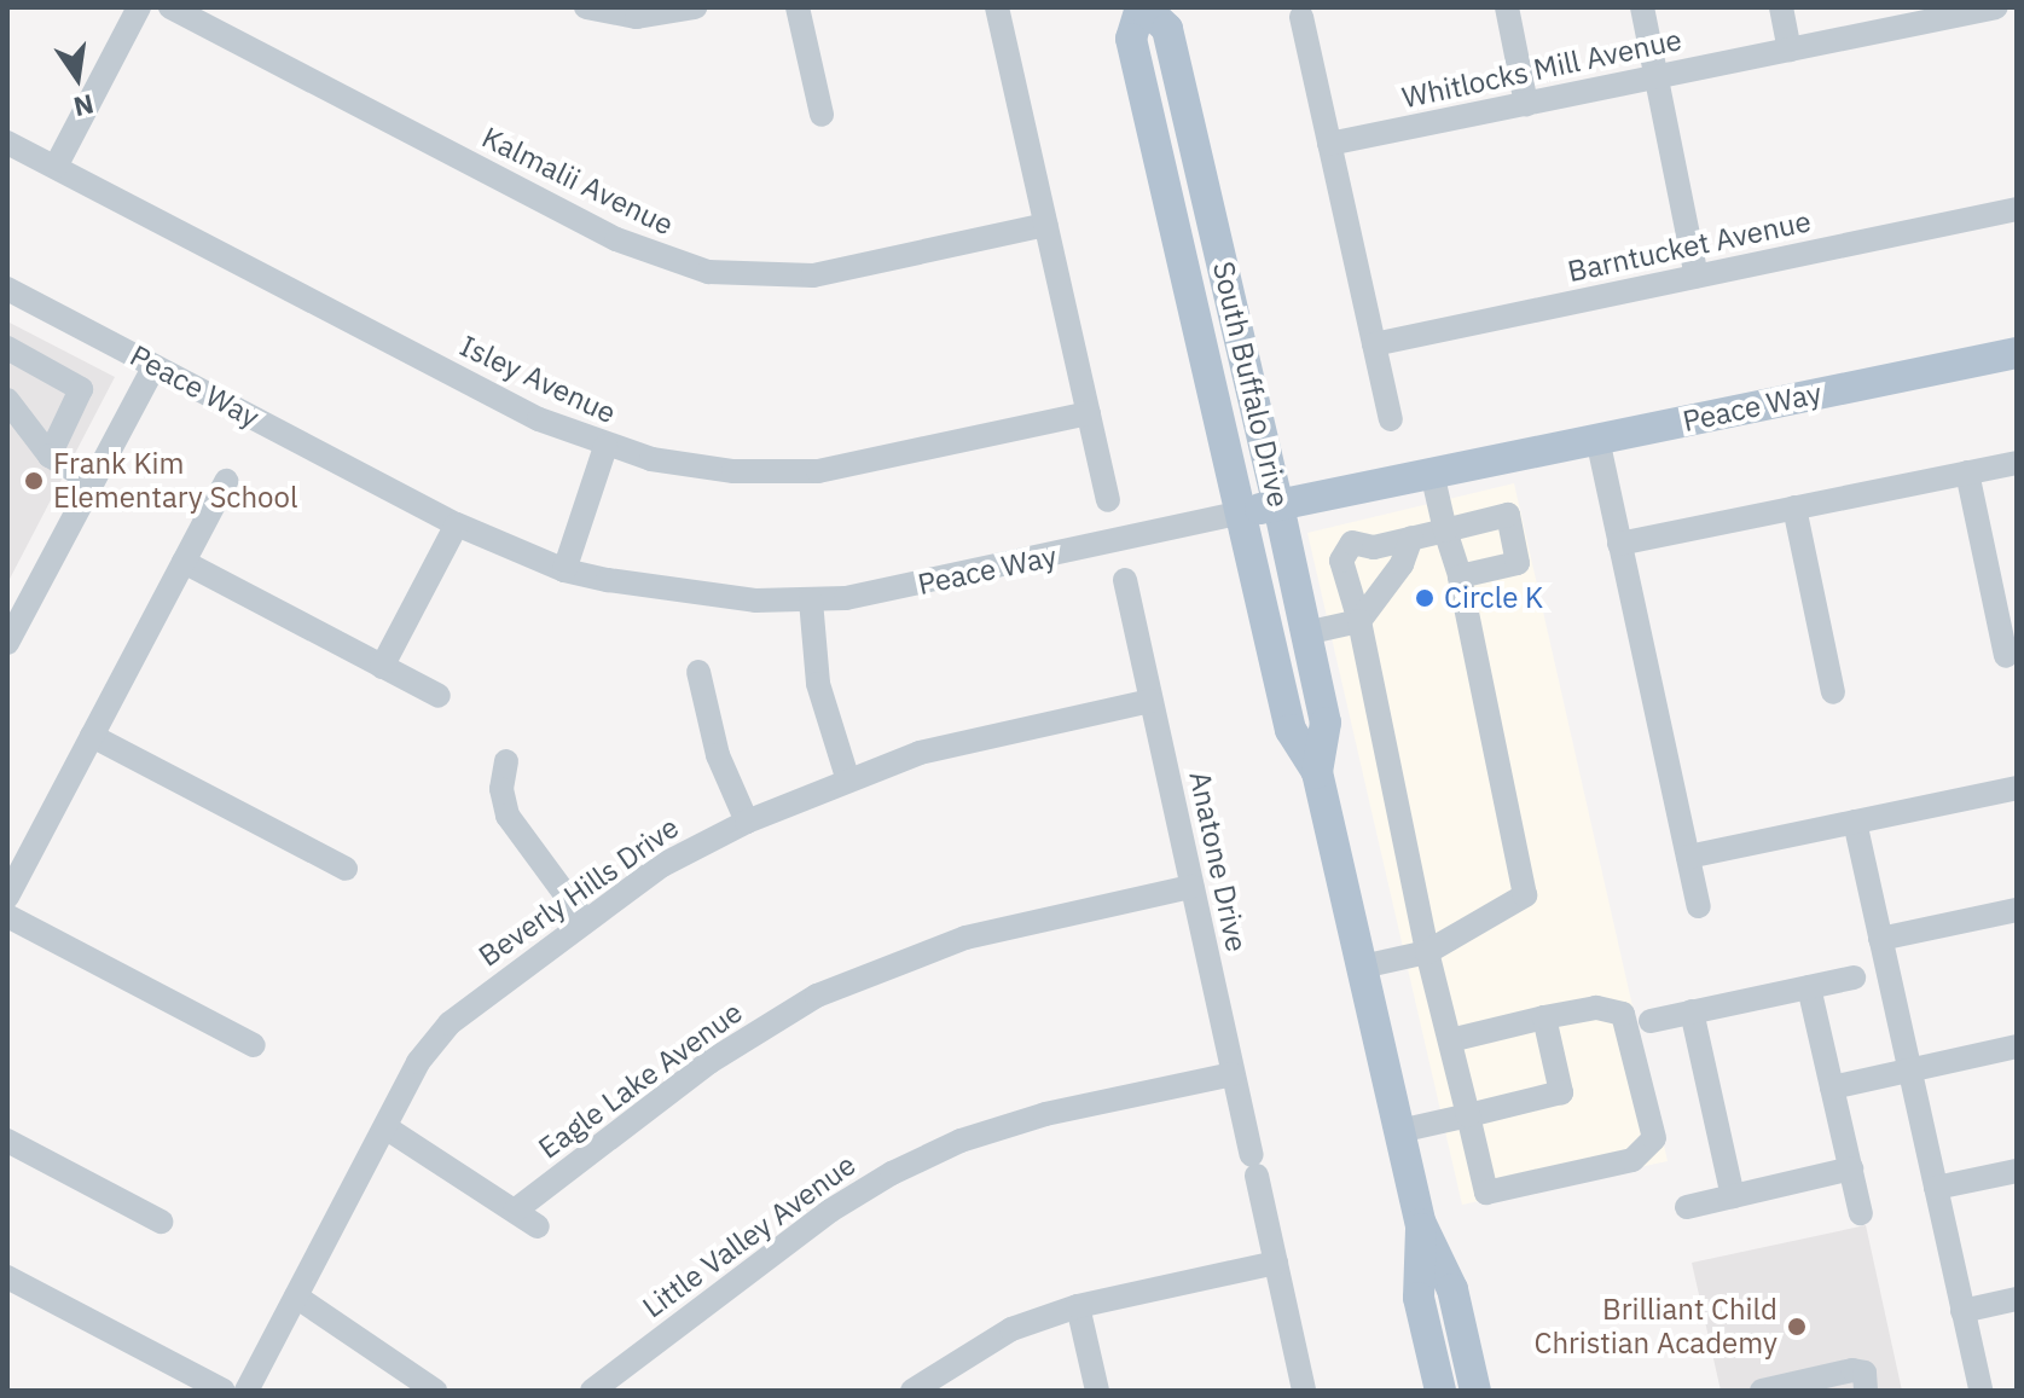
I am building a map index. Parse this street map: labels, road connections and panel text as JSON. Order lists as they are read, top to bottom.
{
  "streets": {
    "main road": ["South Buffalo Drive", "Peace Way"],
    "street": [
      "Whitlocks Mill Avenue",
      "Kalmalii Avenue",
      "Barntucket Avenue",
      "Isley Avenue",
      "Anatone Drive",
      "Beverly Hills Drive",
      "Eagle Lake Avenue",
      "Little Valley Avenue"
    ]
  },
  "crossings": [
    ["South Buffalo Drive", "Peace Way"],
    ["Anatone Drive", "Beverly Hills Drive"],
    ["Anatone Drive", "Eagle Lake Avenue"],
    ["Anatone Drive", "Little Valley Avenue"]
  ],
  "places": ["Frank Kim Elementary School", "Circle K", "Brilliant Child Christian Academy"],
  "north": "bottom"
}
